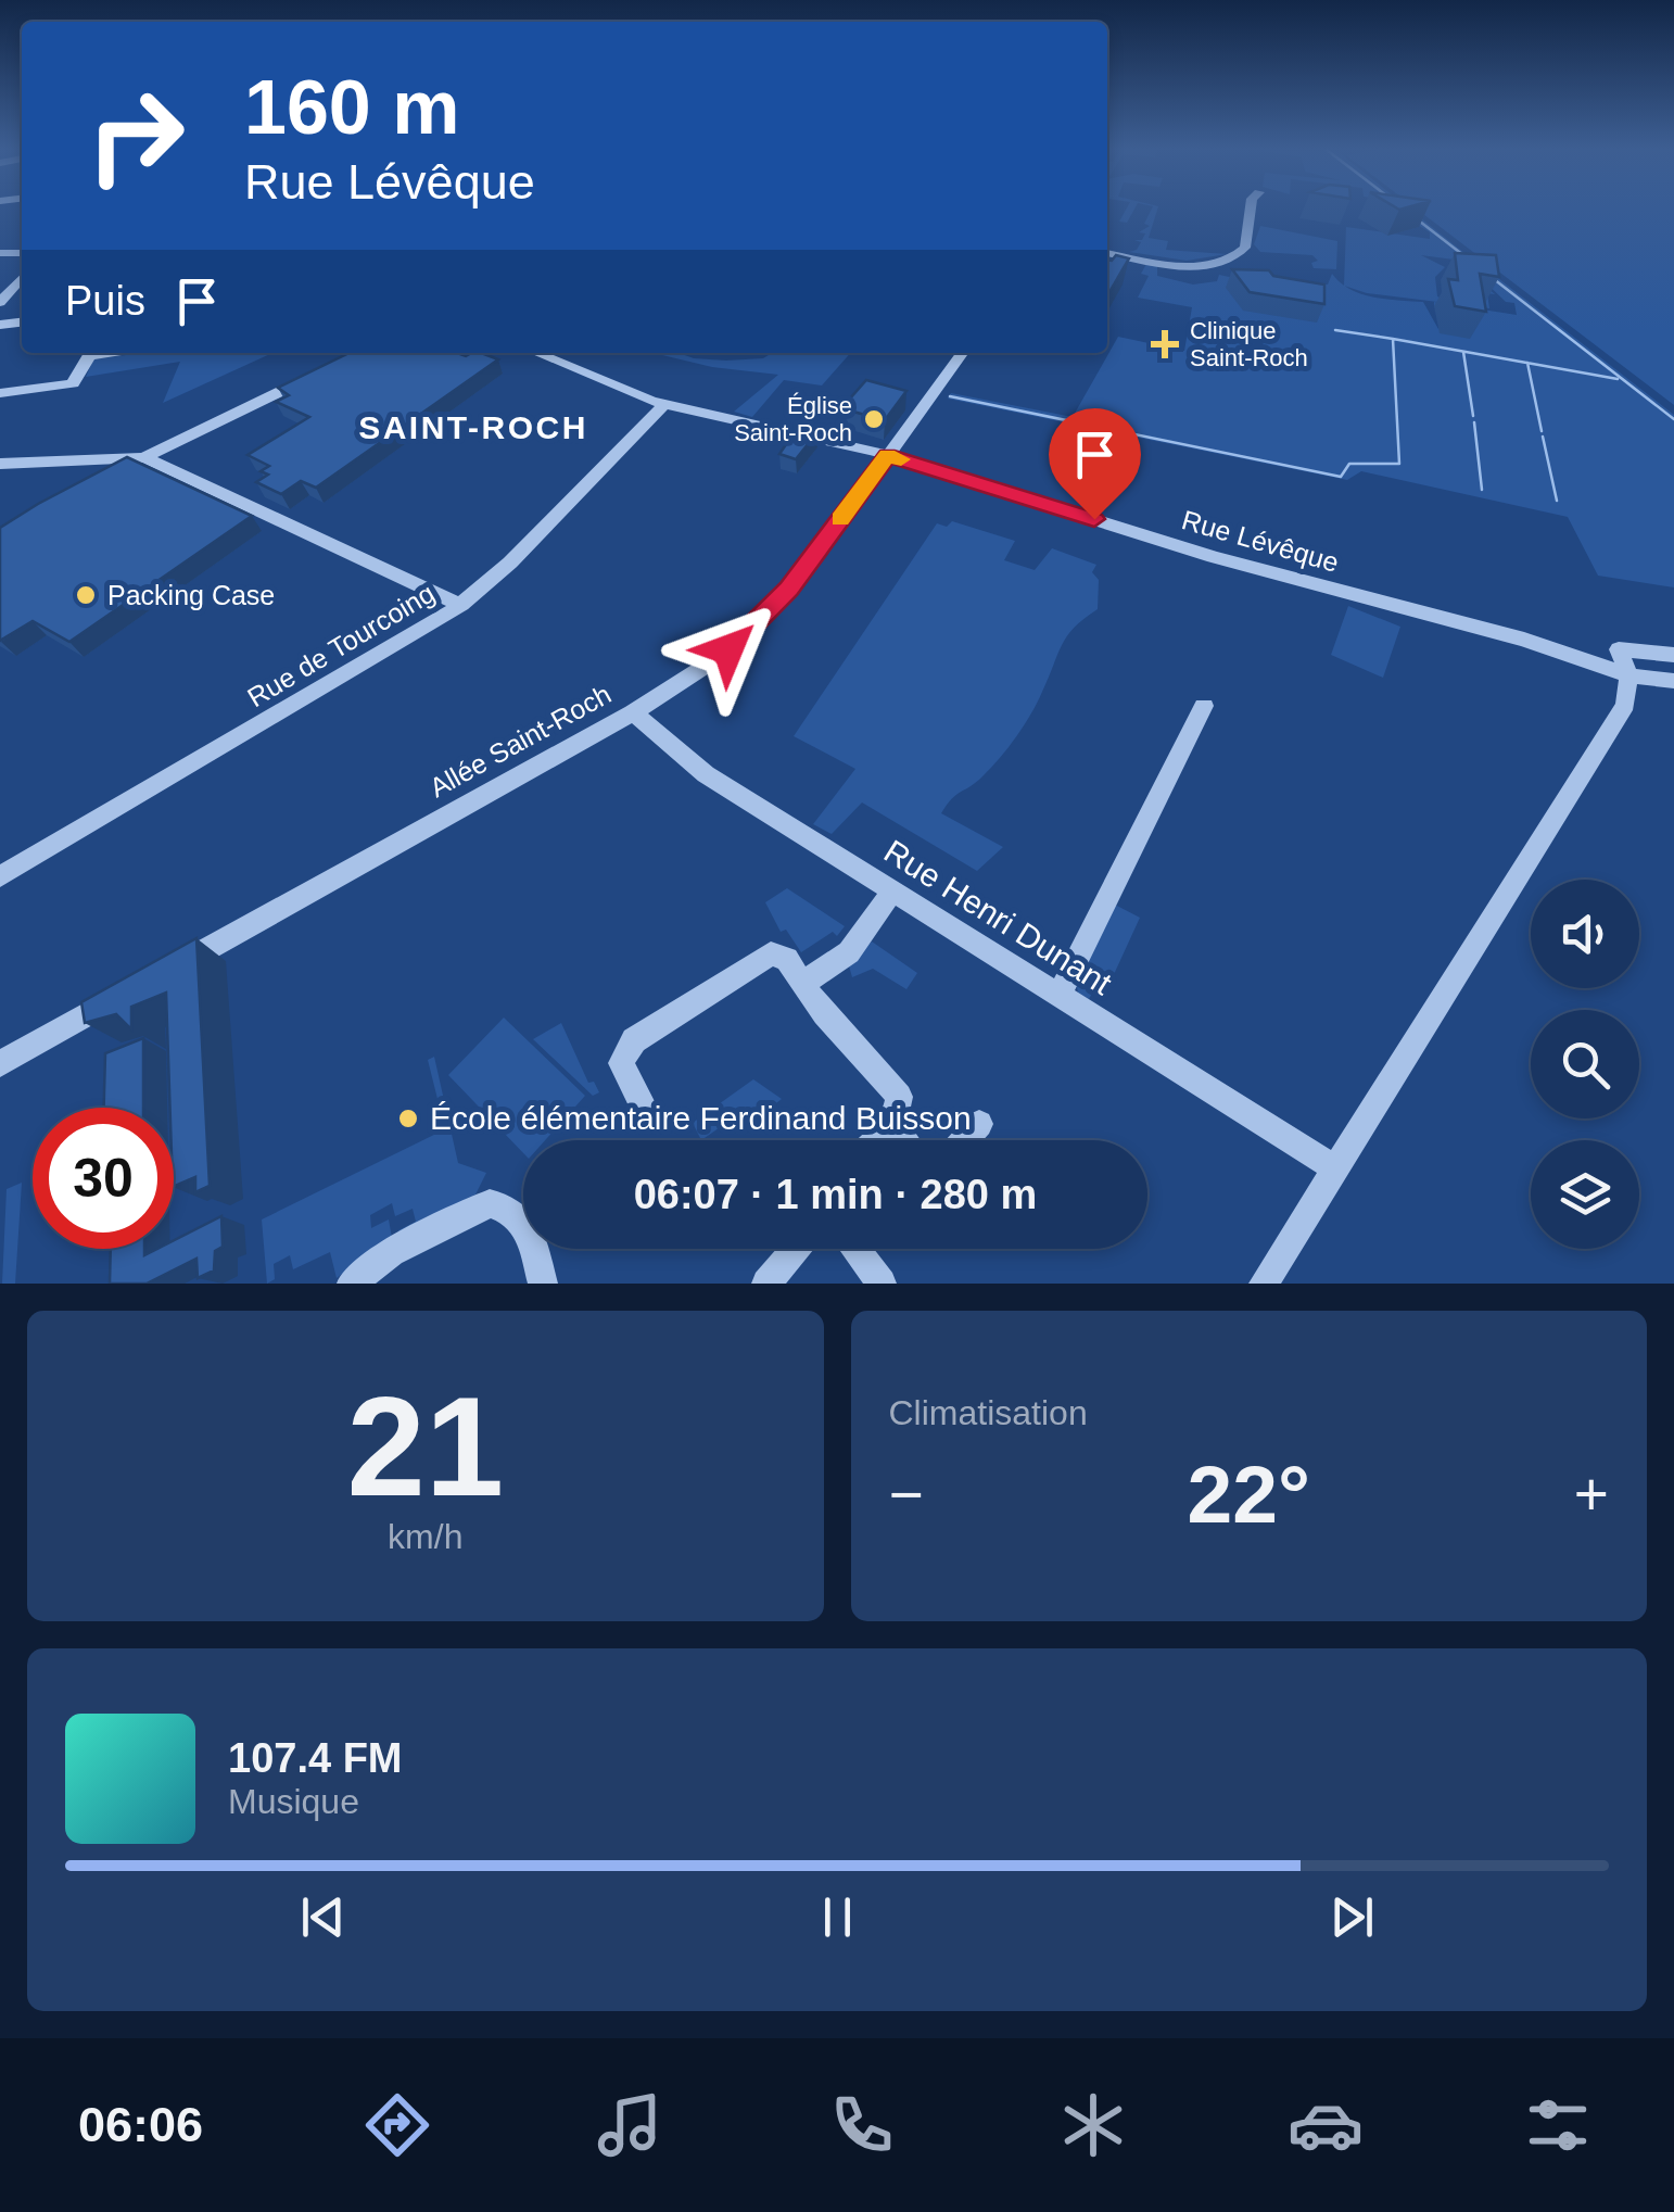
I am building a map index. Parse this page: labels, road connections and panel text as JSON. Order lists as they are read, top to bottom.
{
  "streets": {
    "street": [
      "Rue Lévêque",
      "Rue de Tourcoing",
      "Allée Saint-Roch",
      "Rue Henri Dunant"
    ]
  },
  "crossings": [
    ["Rue Lévêque", "Rue de Tourcoing"],
    ["Rue Lévêque", "Allée Saint-Roch"],
    ["Allée Saint-Roch", "Rue Henri Dunant"]
  ],
  "districts": ["SAINT-ROCH"],
  "places": {
    "health": ["Clinique Saint-Roch"],
    "other": ["Église Saint-Roch", "Packing Case", "École élémentaire Ferdinand Buisson"]
  },
  "page": {
    "turn": ["160 m", "Rue Lévêque"],
    "then": "Puis",
    "limit": "30",
    "trip": "06:07 · 1 min · 280 m",
    "tile": [
      ["21", "km/h"],
      "Climatisation"
    ],
    "heat": ["−", "22°", "+"],
    "song": ["107.4 FM", "Musique"],
    "tabs": "06:06"
  }
}
